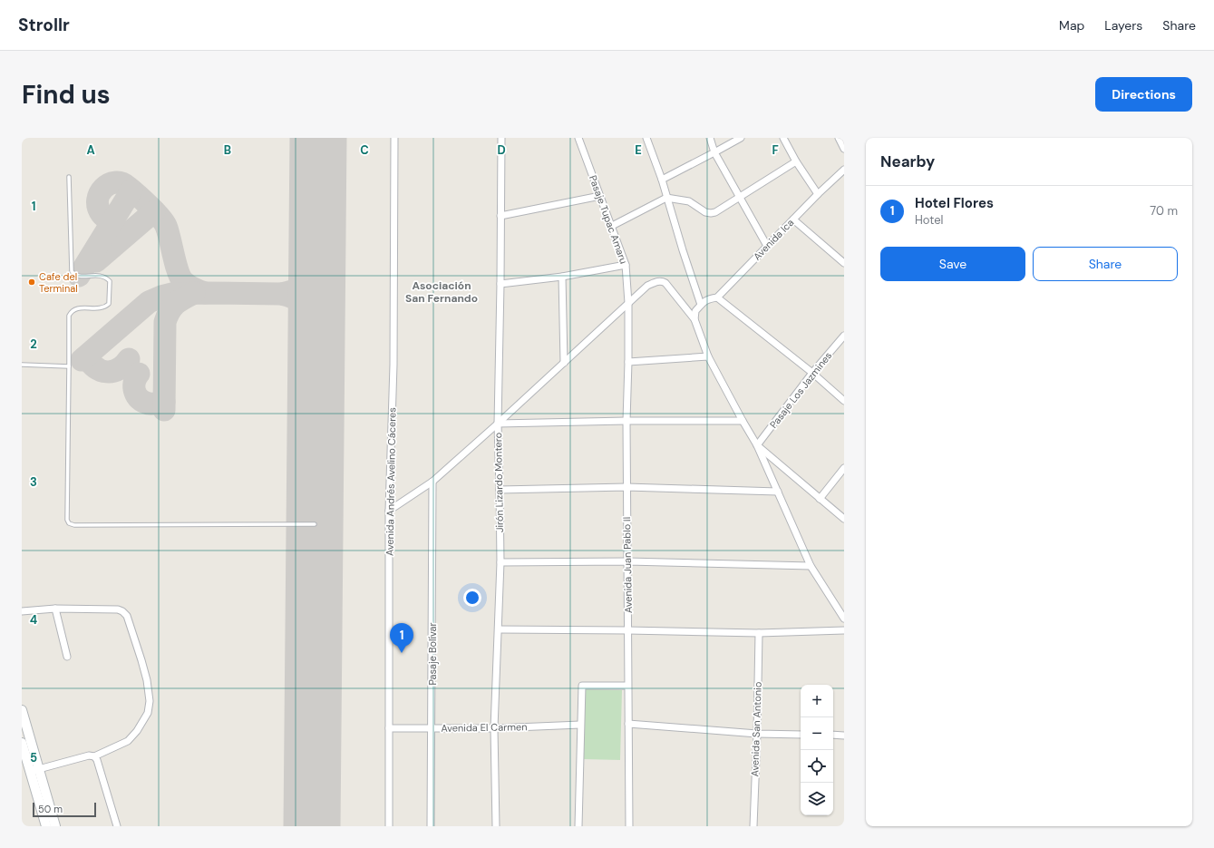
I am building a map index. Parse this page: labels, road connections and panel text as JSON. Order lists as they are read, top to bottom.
{
  "streets": {
    "street": [
      "Pasaje Tupac Amaru",
      "Avenida Ica",
      "Pasaje Los Jazmines",
      "Avenida Andrés Avelino Cáceres",
      "Jirón Lizardo Montero",
      "Avenida Juan Pablo II",
      "Pasaje Bolívar",
      "Avenida El Carmen",
      "Avenida San Antonio"
    ]
  },
  "crossings": [
    ["Pasaje Tupac Amaru", "Avenida Juan Pablo II"],
    ["Avenida Andrés Avelino Cáceres", "Avenida El Carmen"],
    ["Jirón Lizardo Montero", "Avenida El Carmen"],
    ["Pasaje Bolívar", "Avenida El Carmen"]
  ],
  "districts": ["Asociación San Fernando"],
  "places": ["Cafe del Terminal"],
  "scale_bar": "50 m",
  "page": {
    "header": "Strollr",
    "nav": ["Map", "Layers", "Share"],
    "buttons": [
      "Directions",
      ["Save", "Share"]
    ],
    "title": "Find us",
    "heading": "Nearby",
    "list": [
      {
        "mark": "1",
        "name": "Hotel Flores",
        "note": "Hotel",
        "value": "70 m"
      }
    ],
    "pins": "1",
    "map_buttons": ["+", "−"],
    "scale": "50 m"
  },
  "grid": {
    "columns": [
      "A",
      "B",
      "C",
      "D",
      "E",
      "F"
    ],
    "rows": [
      "1",
      "2",
      "3",
      "4",
      "5"
    ]
  }
}
